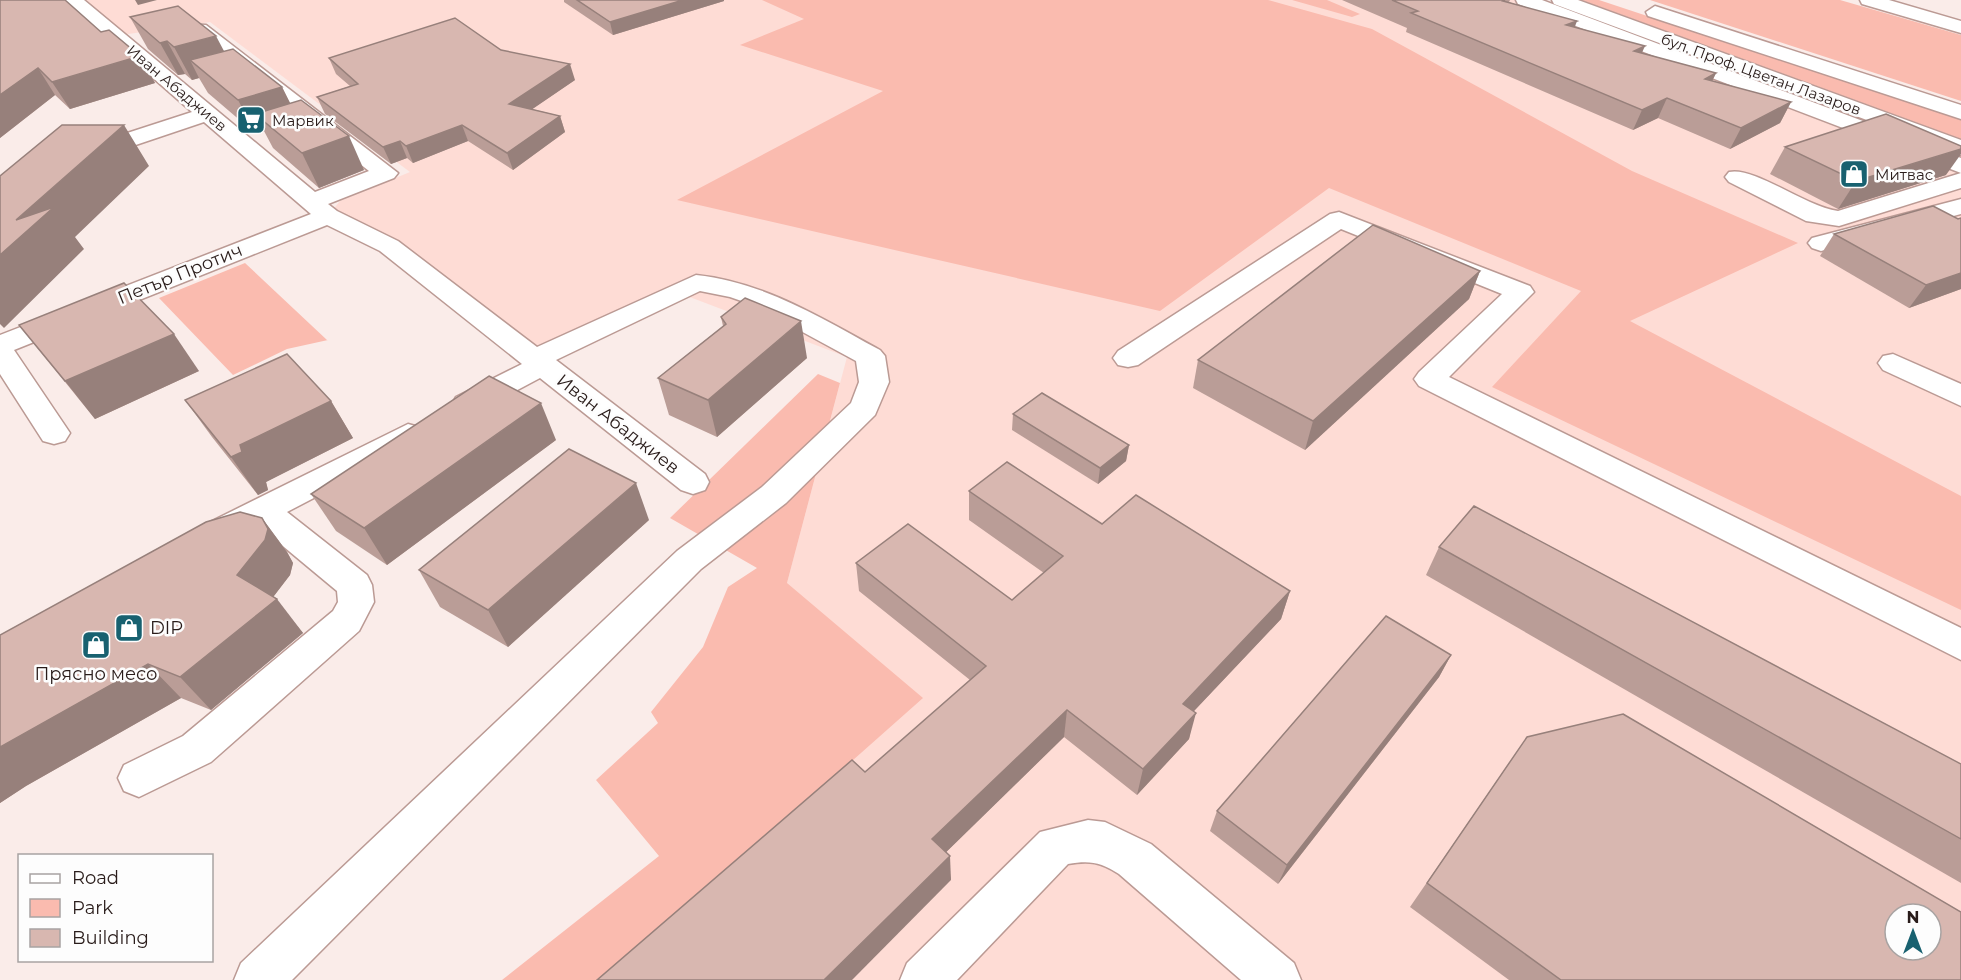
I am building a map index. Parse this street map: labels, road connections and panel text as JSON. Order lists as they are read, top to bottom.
{
  "streets": {
    "street": ["бул. Проф. Цветан Лазаров", "Иван Абаджиев", "Петър Протич"]
  },
  "crossings": [
    ["Иван Абаджиев", "Петър Протич"]
  ],
  "places": {
    "supermarket": ["Марвик"],
    "shop": ["Митвас", "DIP", "Прясно месо"]
  },
  "legend": ["Road", "Park", "Building"],
  "north": "top"
}
